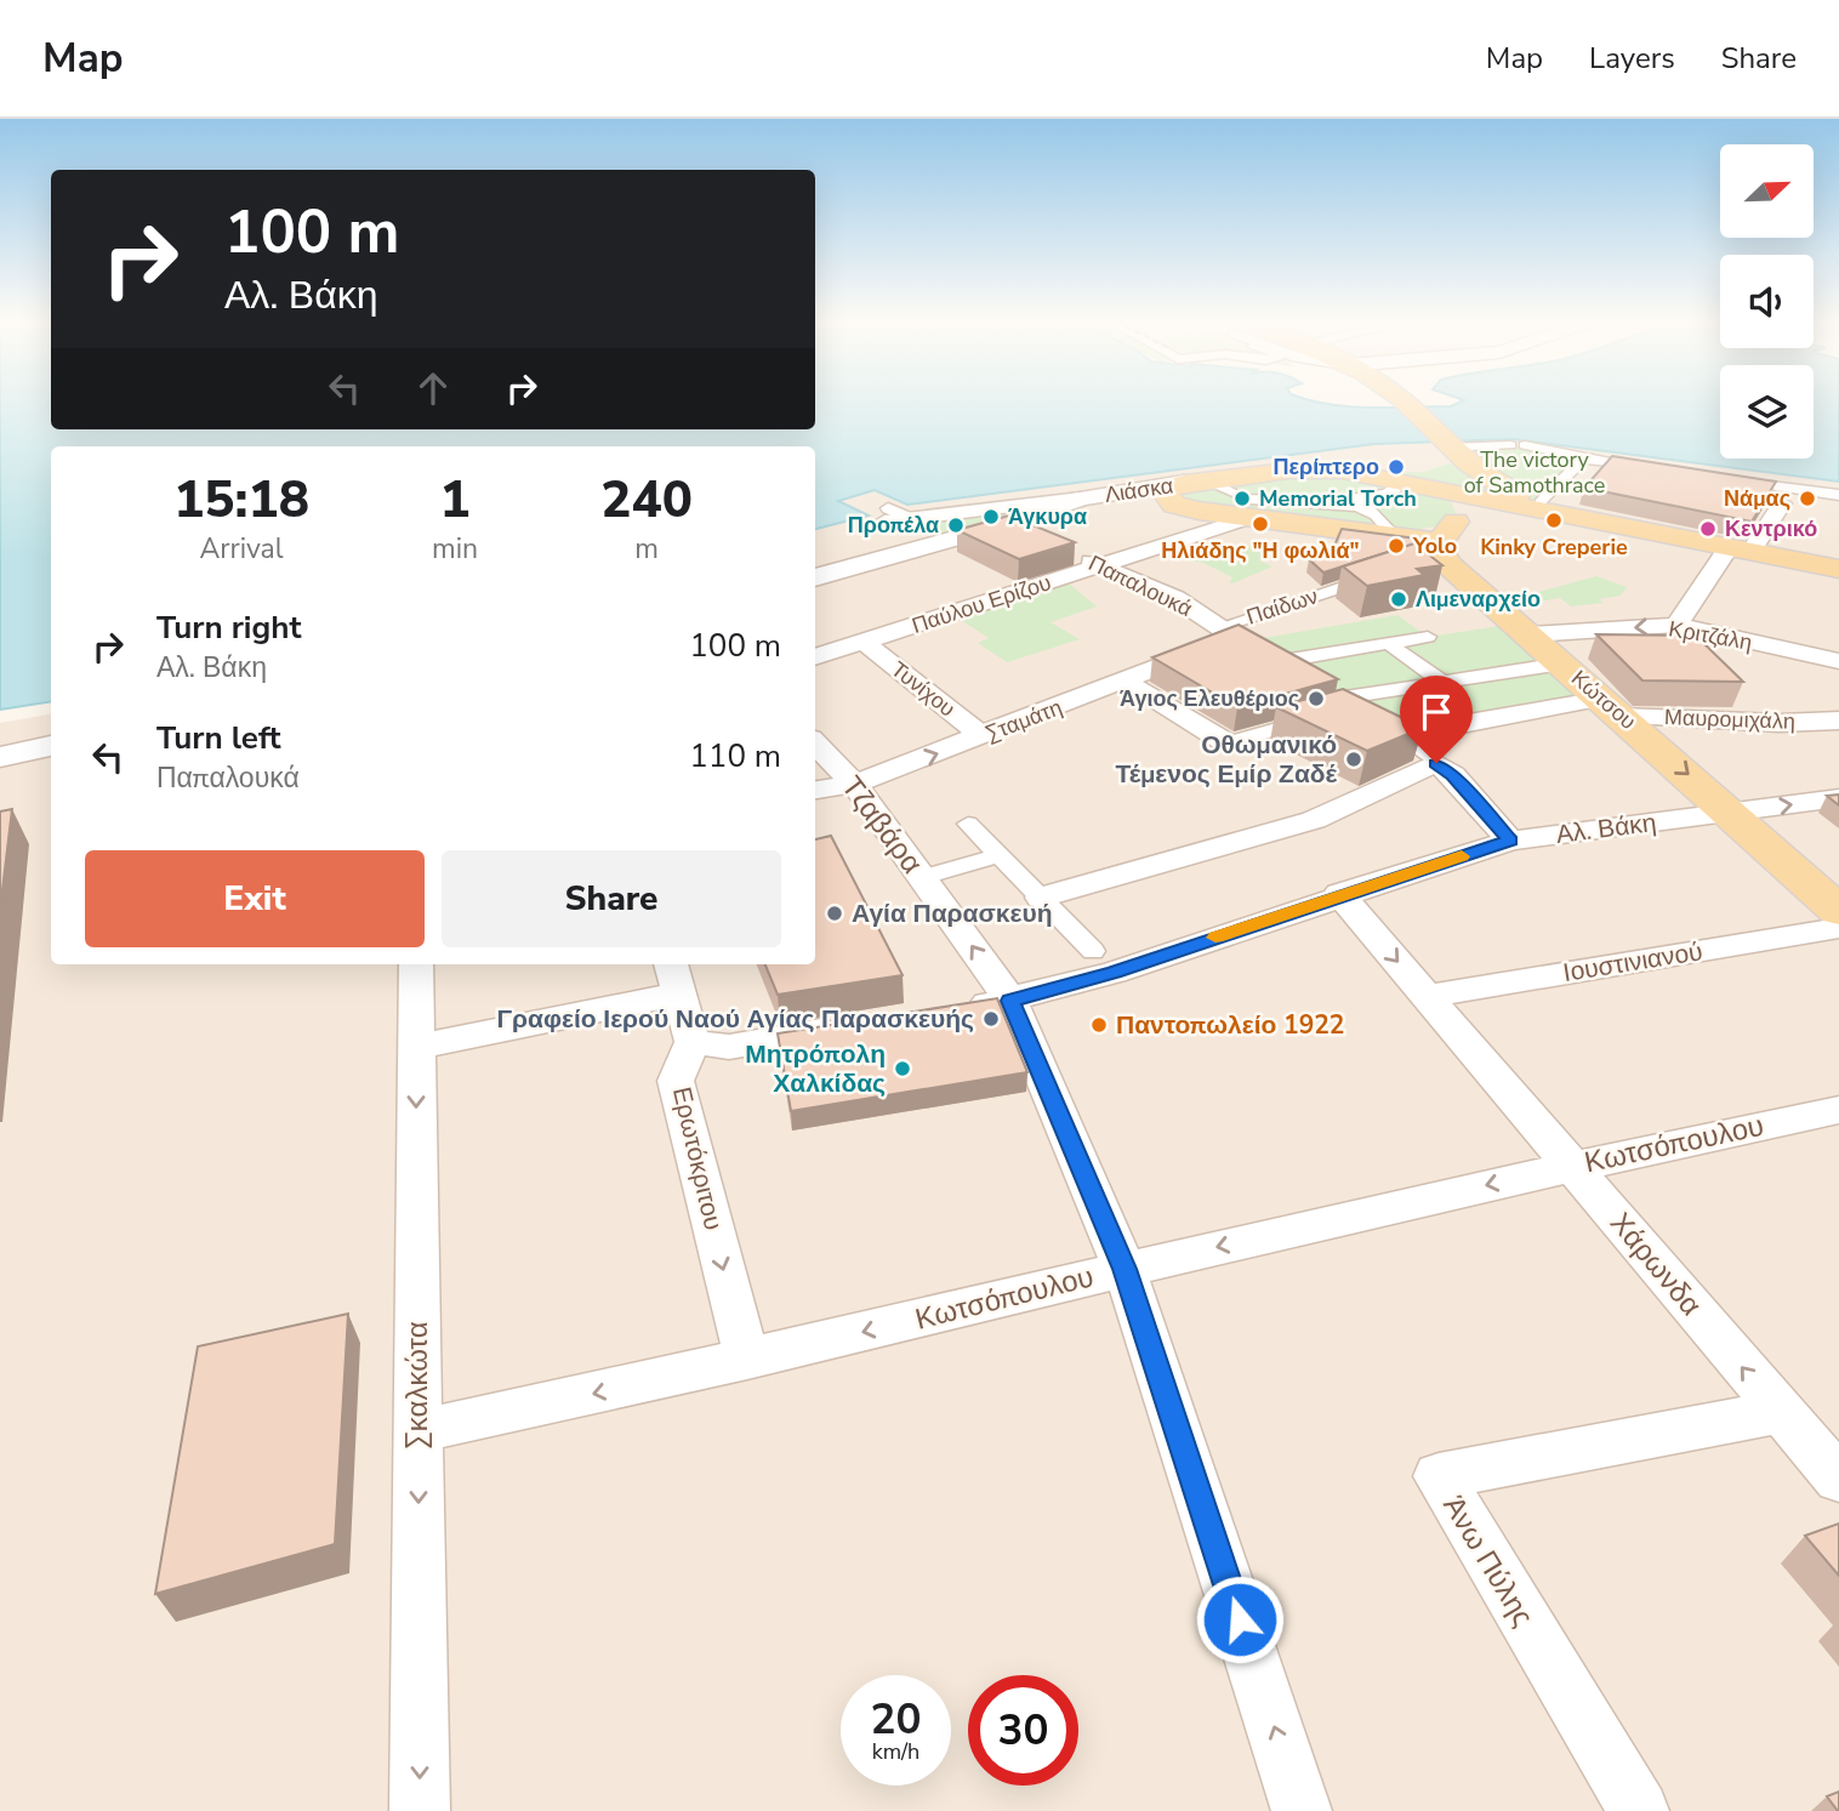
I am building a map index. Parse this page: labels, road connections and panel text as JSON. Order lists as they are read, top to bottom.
{
  "streets": {
    "main road": ["Λιάσκα", "Κώτσου"],
    "street": [
      "Παπαλουκά",
      "Παύλου Ερίζου",
      "Παίδων",
      "Κριτζάλη",
      "Τυνίχου",
      "Μαυρομιχάλη",
      "Σταμάτη",
      "Τζαβάρα",
      "Αλ. Βάκη",
      "Ιουστινιανού",
      "Κωτσόπουλου",
      "Ερωτόκριτου",
      "Χάρωνδα",
      "Σκαλκώτα",
      "Άνω Πύλης"
    ]
  },
  "crossings": [
    ["Παπαλουκά", "Παύλου Ερίζου"],
    ["Παπαλουκά", "Παίδων"],
    ["Παπαλουκά", "Σταμάτη"],
    ["Παύλου Ερίζου", "Τυνίχου"],
    ["Παίδων", "Σταμάτη"],
    ["Κριτζάλη", "Κώτσου"],
    ["Τυνίχου", "Σταμάτη"],
    ["Κώτσου", "Μαυρομιχάλη"],
    ["Κώτσου", "Αλ. Βάκη"],
    ["Σταμάτη", "Τζαβάρα"],
    ["Τζαβάρα", "Αλ. Βάκη"],
    ["Τζαβάρα", "Κωτσόπουλου"],
    ["Αλ. Βάκη", "Χάρωνδα"],
    ["Ιουστινιανού", "Χάρωνδα"],
    ["Κωτσόπουλου", "Ερωτόκριτου"],
    ["Κωτσόπουλου", "Χάρωνδα"],
    ["Κωτσόπουλου", "Σκαλκώτα"],
    ["Χάρωνδα", "Άνω Πύλης"]
  ],
  "one_way": [
    "Τζαβάρα",
    "Κωτσόπουλου",
    "Ερωτόκριτου",
    "Σκαλκώτα"
  ],
  "parks": ["The victory of Samothrace"],
  "places": [
    "Περίπτερο",
    "Memorial Torch",
    "Νάμας",
    "Άγκυρα",
    "Kinky Creperie",
    "Ηλιάδης \"Η φωλιά\"",
    "Προπέλα",
    "Κεντρικό",
    "Yolo",
    "Λιμεναρχείο",
    "Άγιος Ελευθέριος",
    "Οθωμανικό Τέμενος Εμίρ Ζαδέ",
    "Αγία Παρασκευή",
    "Γραφείο Ιερού Ναού Αγίας Παρασκευής",
    "Παντοπωλείο 1922",
    "Μητρόπολη Χαλκίδας"
  ],
  "north": "top right",
  "page": {
    "header": "Map",
    "nav": ["Map", "Layers", "Share"],
    "turn": ["100 m", "Αλ. Βάκη"],
    "eta": [
      "15:18",
      "Arrival",
      "1",
      "min",
      "240",
      "m"
    ],
    "list": [
      {
        "name": "Turn right",
        "note": "Αλ. Βάκη",
        "value": "100 m"
      },
      {
        "name": "Turn left",
        "note": "Παπαλουκά",
        "value": "110 m"
      }
    ],
    "buttons": ["Exit", "Share"],
    "speed": "20 km/h",
    "limit": "30"
  }
}
